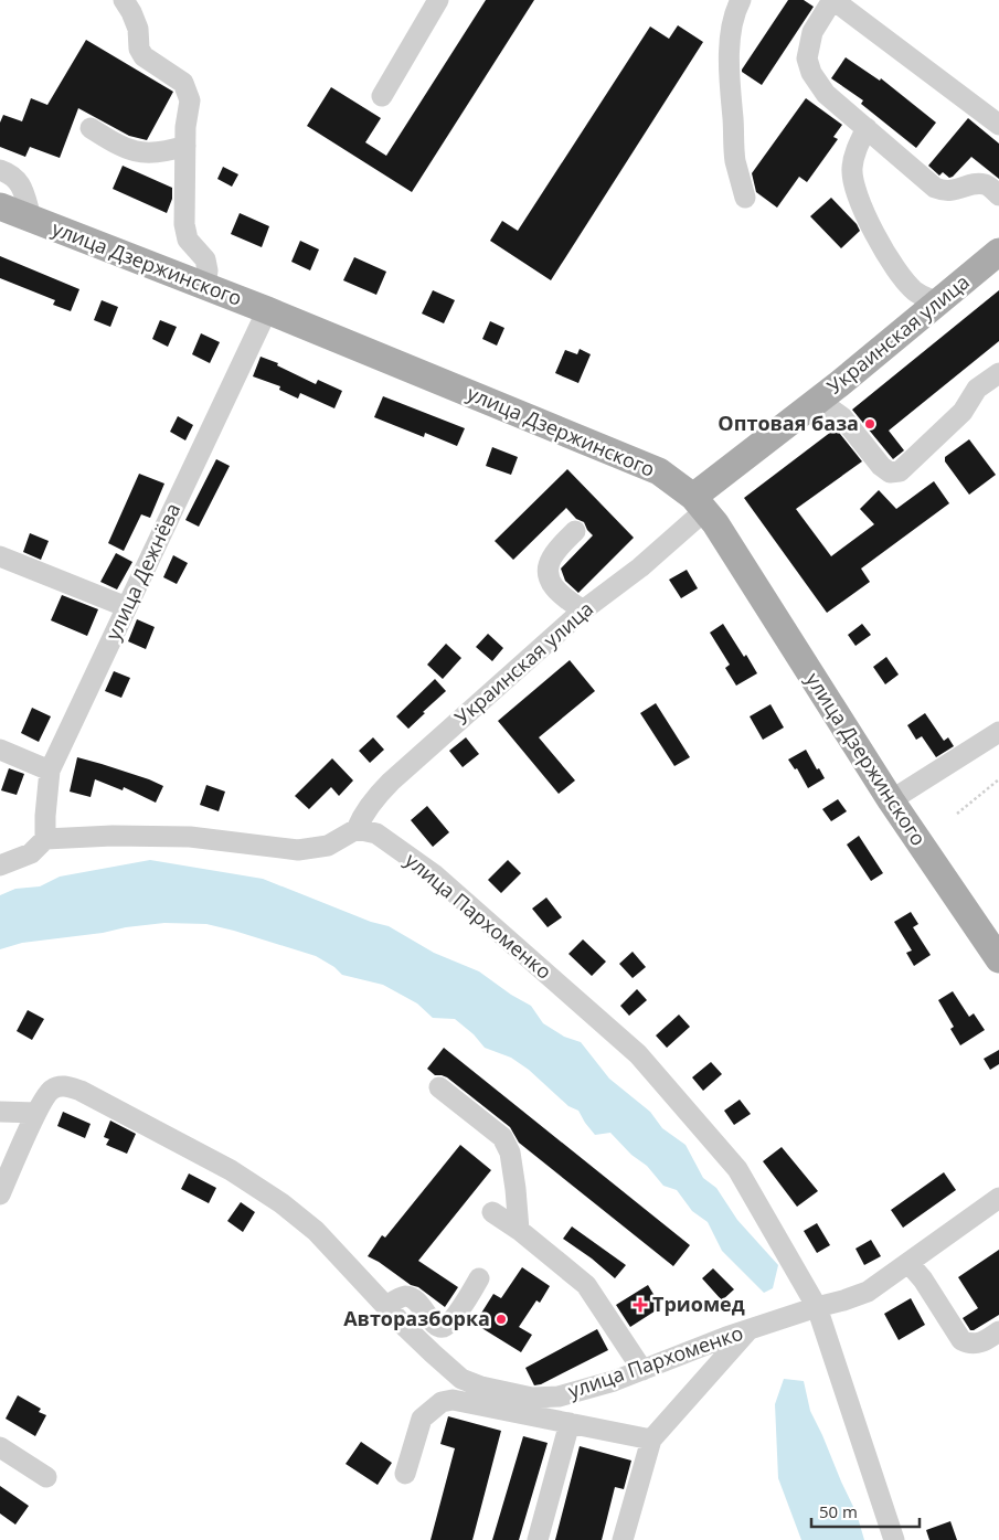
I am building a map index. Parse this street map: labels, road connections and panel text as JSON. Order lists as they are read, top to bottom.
{
  "streets": {
    "main road": ["улица Дзержинского", "Украинская улица"],
    "street": ["улица Дежнёва", "улица Пархоменко"]
  },
  "crossings": [
    ["улица Дзержинского", "Украинская улица"],
    ["улица Дзержинского", "улица Дежнёва"],
    ["Украинская улица", "улица Пархоменко"]
  ],
  "places": {
    "other": ["Оптовая база", "Авторазборка"],
    "health": ["Триомед"]
  },
  "scale_bar": "50 m"
}
